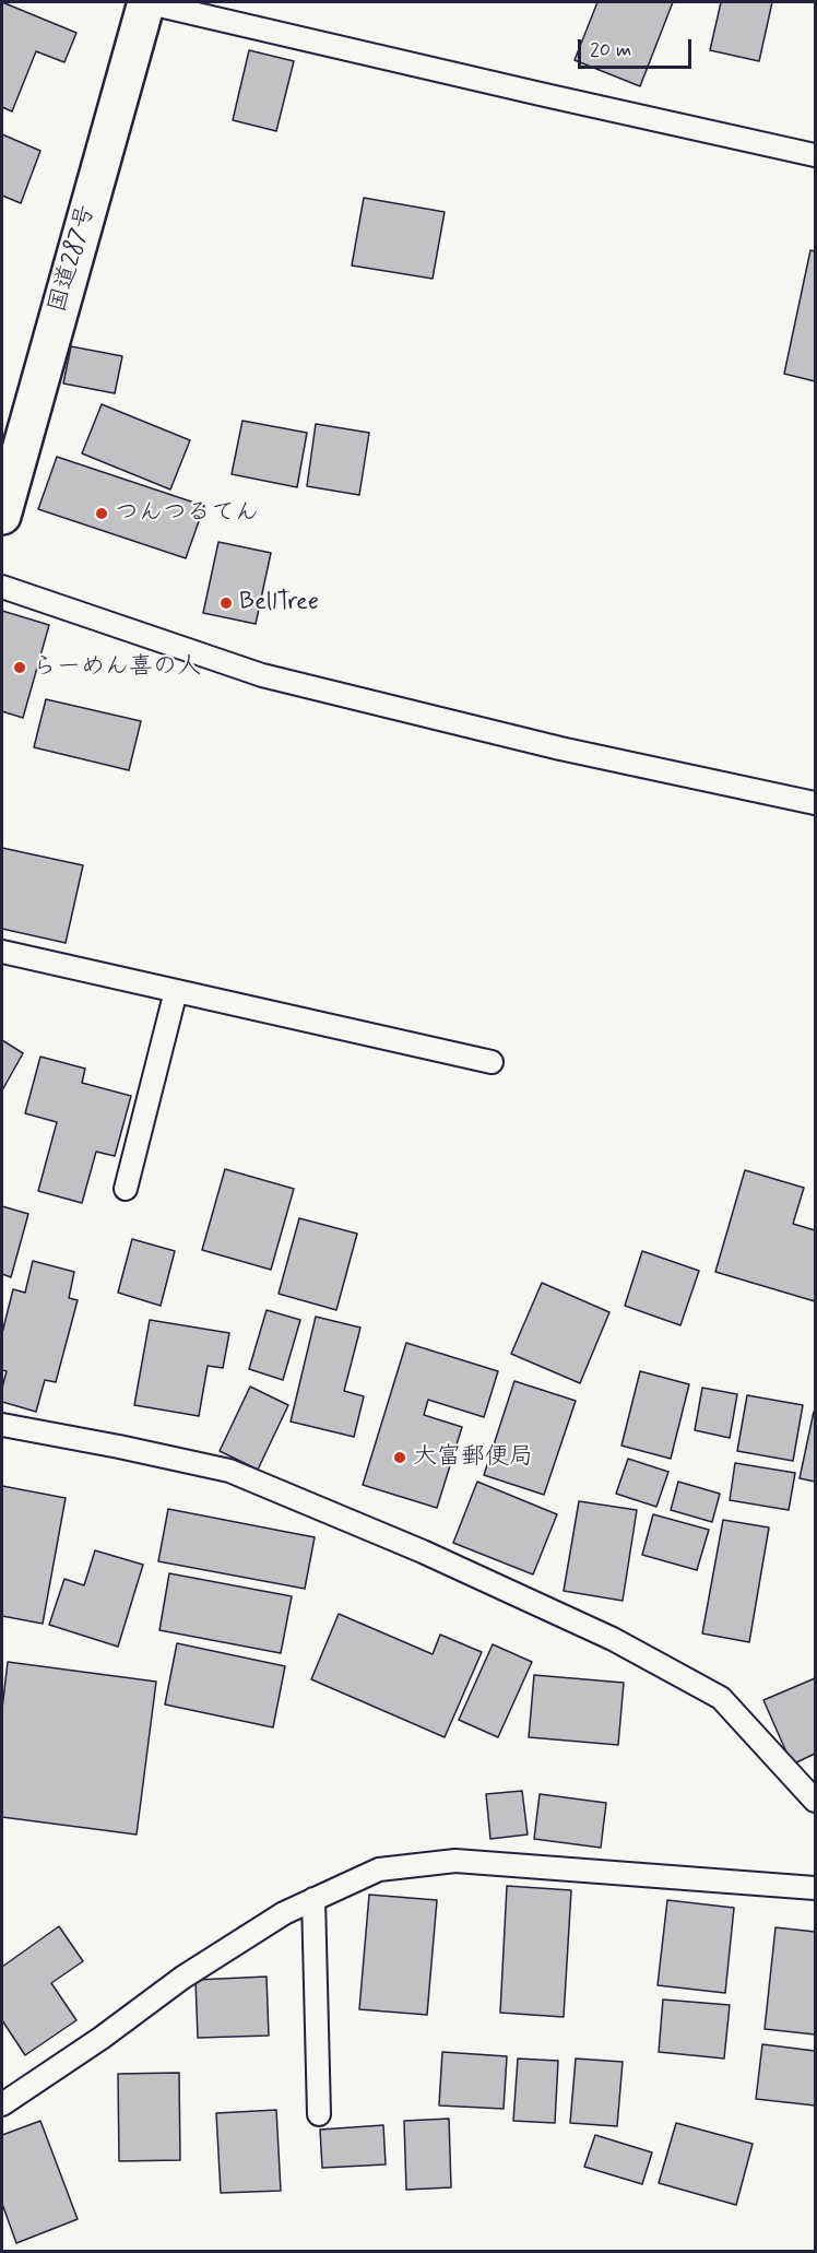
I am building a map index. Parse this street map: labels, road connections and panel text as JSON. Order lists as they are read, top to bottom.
{
  "streets": {
    "highway": ["国道287号"]
  },
  "places": [
    "つんつるてん",
    "BellTree",
    "らーめん喜の人",
    "大富郵便局"
  ],
  "scale_bar": "20 m"
}
